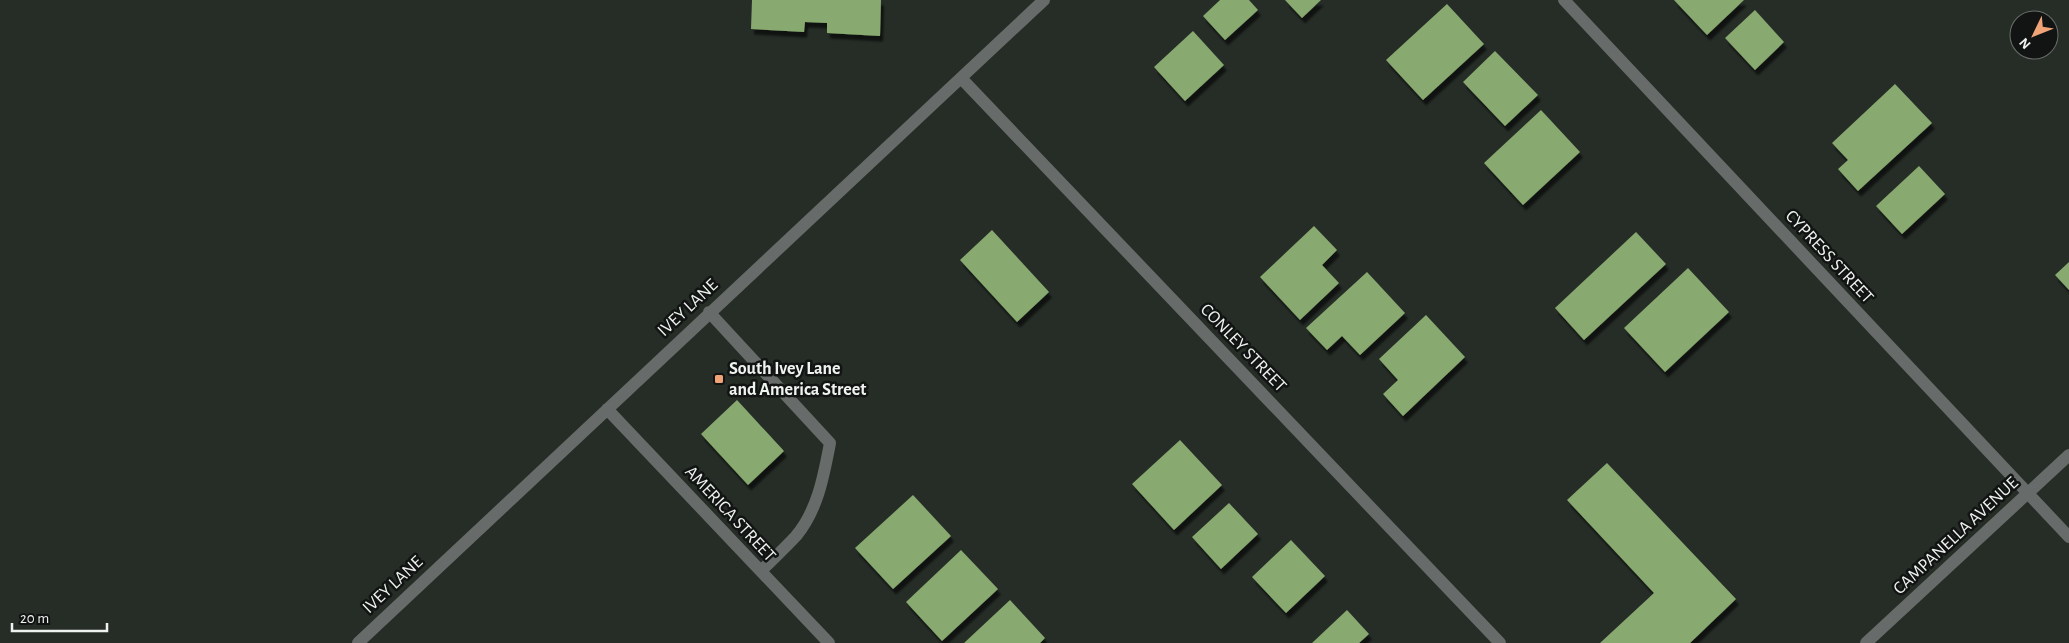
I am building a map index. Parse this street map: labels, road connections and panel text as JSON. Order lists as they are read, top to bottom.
{
  "streets": {
    "street": [
      "CYPRESS STREET",
      "IVEY LANE",
      "CONLEY STREET",
      "AMERICA STREET",
      "CAMPANELLA AVENUE"
    ]
  },
  "crossings": [
    ["CYPRESS STREET", "CAMPANELLA AVENUE"],
    ["IVEY LANE", "CONLEY STREET"],
    ["IVEY LANE", "AMERICA STREET"]
  ],
  "places": {
    "transit": ["South Ivey Lane and America Street"]
  },
  "scale_bar": "20 m",
  "north": "bottom left"
}
